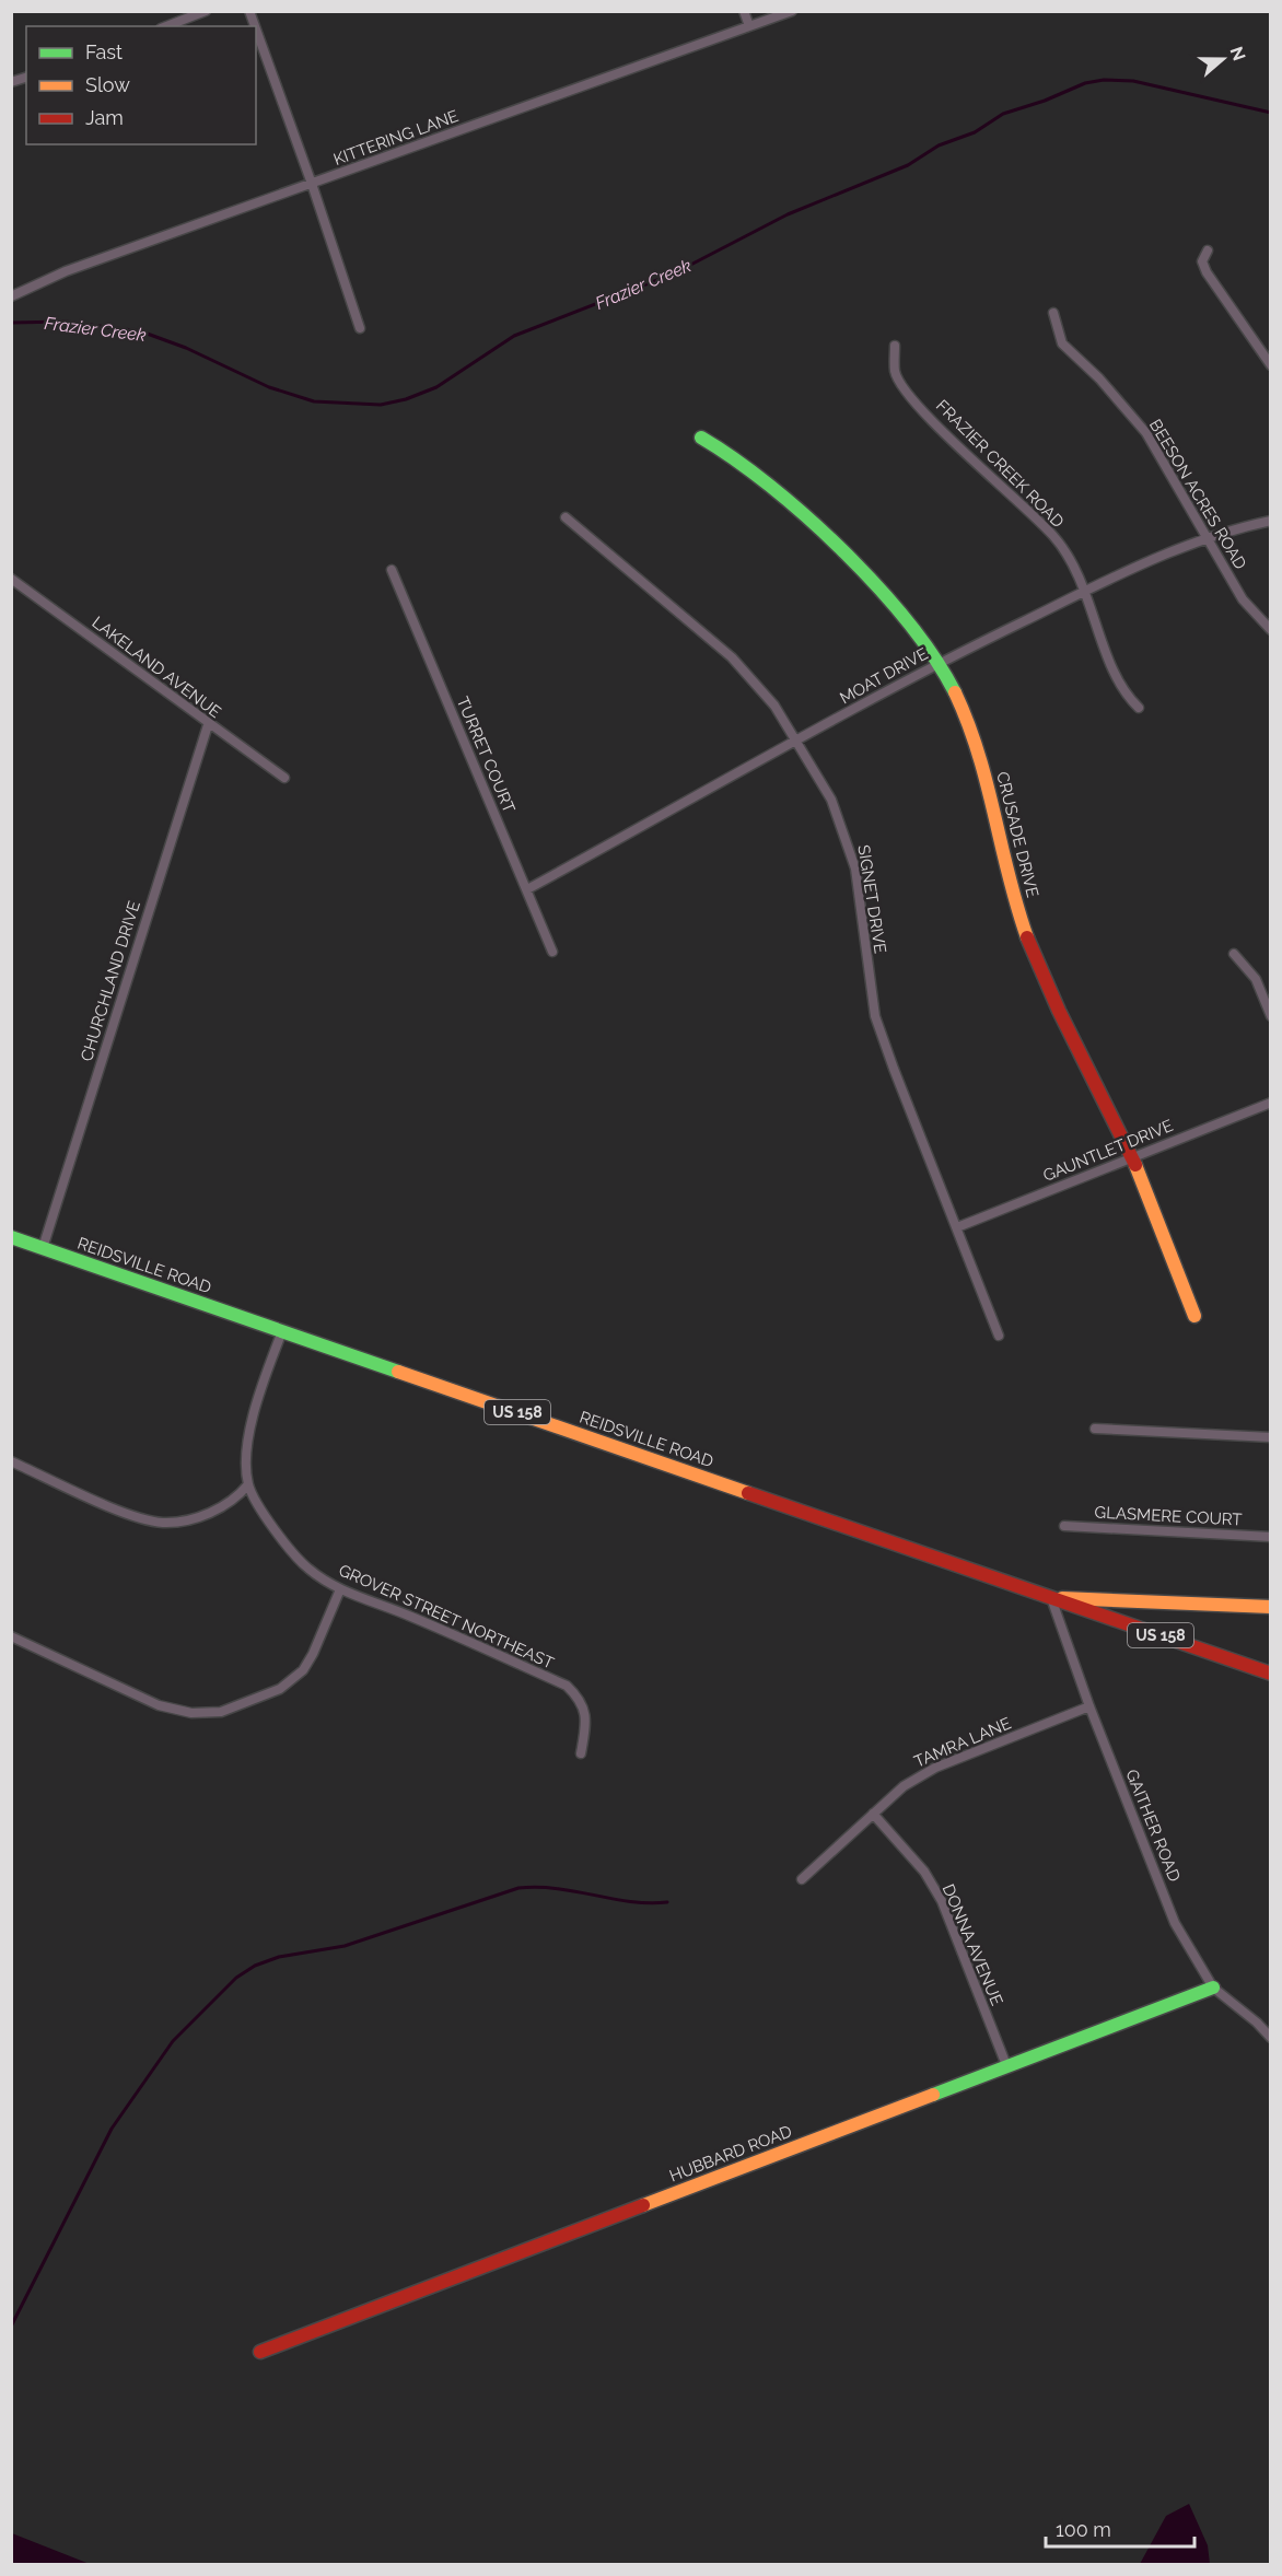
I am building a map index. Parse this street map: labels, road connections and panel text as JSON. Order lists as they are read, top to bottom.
{
  "streets": {
    "main road": [
      "CRUSADE DRIVE",
      "REIDSVILLE ROAD",
      "US 158",
      "HUBBARD ROAD"
    ],
    "street": [
      "KITTERING LANE",
      "FRAZIER CREEK ROAD",
      "BEESON ACRES ROAD",
      "LAKELAND AVENUE",
      "MOAT DRIVE",
      "TURRET COURT",
      "SIGNET DRIVE",
      "CHURCHLAND DRIVE",
      "GAUNTLET DRIVE",
      "GLASMERE COURT",
      "GROVER STREET NORTHEAST",
      "TAMRA LANE",
      "GAITHER ROAD",
      "DONNA AVENUE"
    ]
  },
  "crossings": [
    ["FRAZIER CREEK ROAD", "MOAT DRIVE"],
    ["BEESON ACRES ROAD", "MOAT DRIVE"],
    ["LAKELAND AVENUE", "CHURCHLAND DRIVE"],
    ["MOAT DRIVE", "TURRET COURT"],
    ["MOAT DRIVE", "CRUSADE DRIVE"],
    ["MOAT DRIVE", "SIGNET DRIVE"],
    ["CRUSADE DRIVE", "GAUNTLET DRIVE"],
    ["SIGNET DRIVE", "GAUNTLET DRIVE"],
    ["CHURCHLAND DRIVE", "REIDSVILLE ROAD"],
    ["REIDSVILLE ROAD", "GROVER STREET NORTHEAST"],
    ["REIDSVILLE ROAD", "GAITHER ROAD"],
    ["TAMRA LANE", "GAITHER ROAD"],
    ["TAMRA LANE", "DONNA AVENUE"],
    ["GAITHER ROAD", "HUBBARD ROAD"],
    ["DONNA AVENUE", "HUBBARD ROAD"]
  ],
  "water": ["Frazier Creek"],
  "legend": ["Fast", "Slow", "Jam"],
  "scale_bar": "100 m",
  "north": "right"
}
